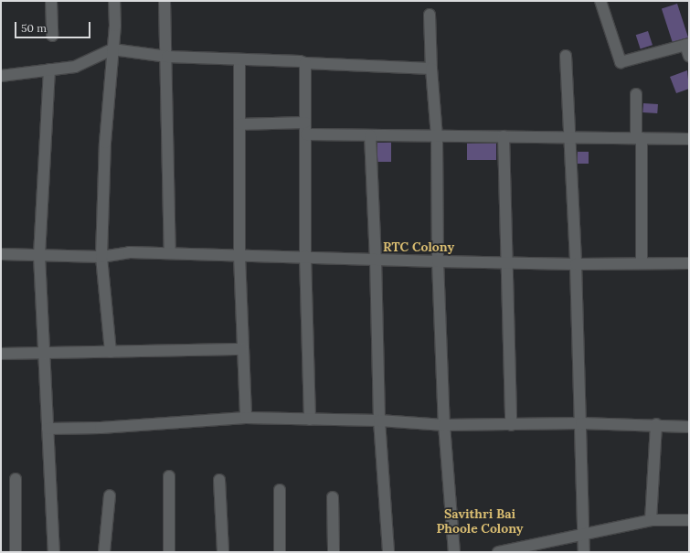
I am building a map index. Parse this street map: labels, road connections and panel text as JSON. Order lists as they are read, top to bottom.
{
  "districts": ["RTC Colony", "Savithri Bai Phoole Colony"],
  "scale_bar": "50 m"
}
